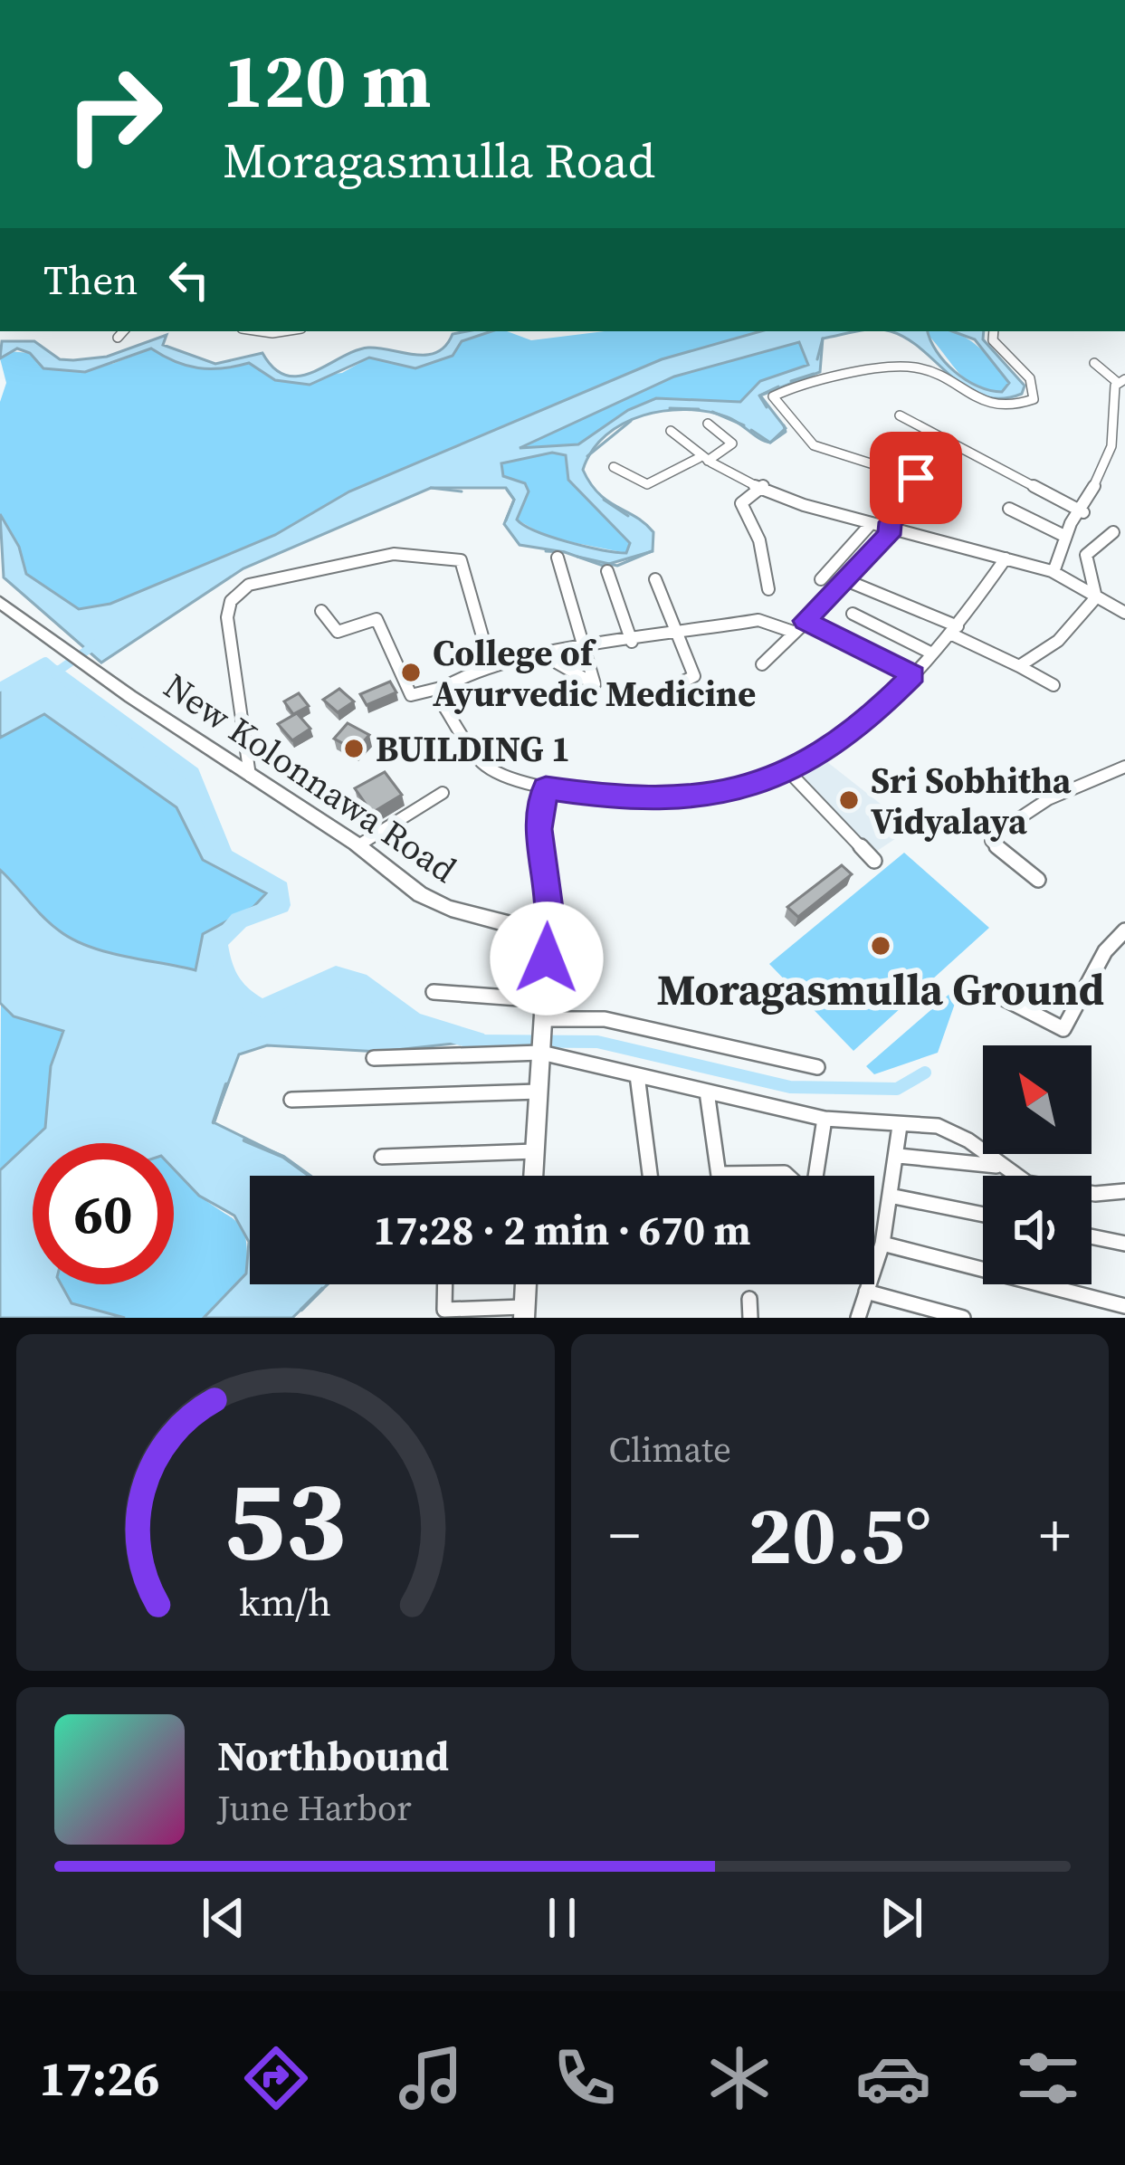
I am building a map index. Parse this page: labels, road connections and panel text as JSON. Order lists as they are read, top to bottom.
{
  "streets": {
    "main road": ["New Kolonnawa Road"]
  },
  "places": [
    "College of Ayurvedic Medicine",
    "BUILDING 1",
    "Sri Sobhitha Vidyalaya",
    "Moragasmulla Ground"
  ],
  "north": "top left",
  "page": {
    "turn": ["120 m", "Moragasmulla Road"],
    "then": "Then",
    "limit": "60",
    "trip": "17:28 · 2 min · 670 m",
    "tile": "Climate",
    "heat": ["−", "20.5°", "+"],
    "song": ["Northbound", "June Harbor"],
    "tabs": "17:26",
    "gauge": ["53", "km/h"]
  }
}
